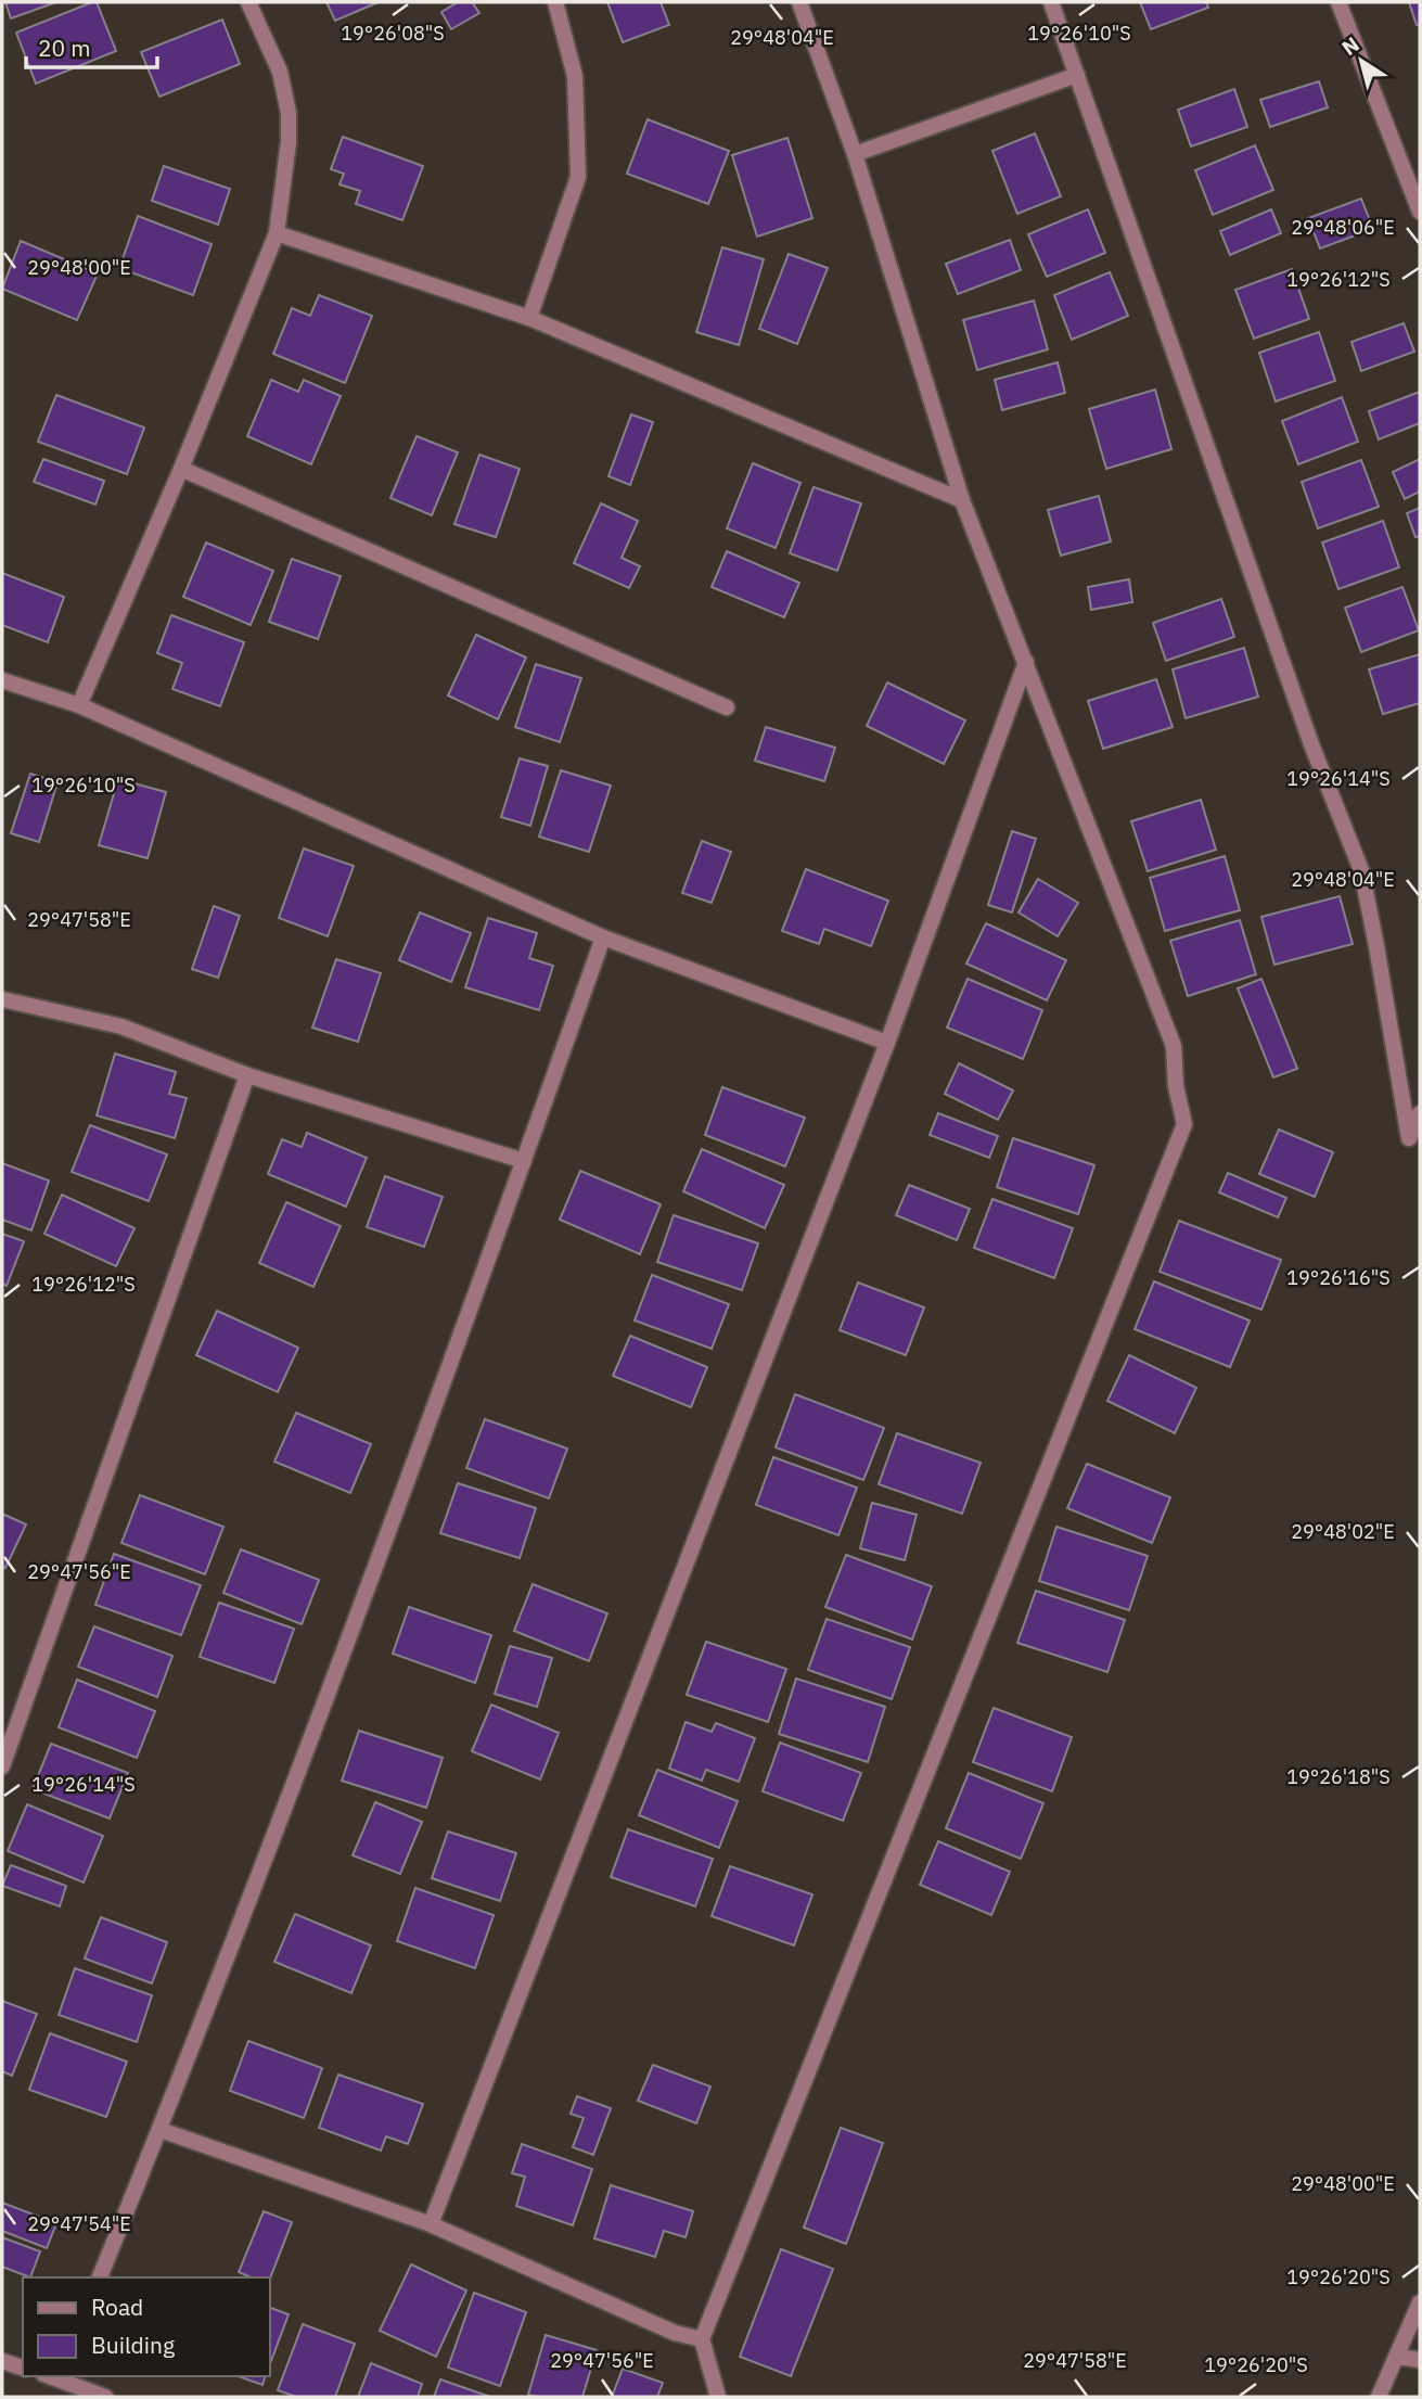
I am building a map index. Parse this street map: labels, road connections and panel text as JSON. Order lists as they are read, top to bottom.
{
  "legend": ["Road", "Building"],
  "scale_bar": "20 m",
  "north": "top left",
  "coordinates": [
    "19°26'08\"S",
    "19°26'10\"S",
    "29°48'04\"E",
    "29°48'06\"E",
    "29°48'00\"E",
    "19°26'12\"S",
    "19°26'14\"S",
    "29°47'58\"E",
    "19°26'16\"S",
    "29°48'02\"E",
    "29°47'56\"E",
    "19°26'18\"S",
    "29°47'54\"E",
    "19°26'20\"S"
  ]
}
